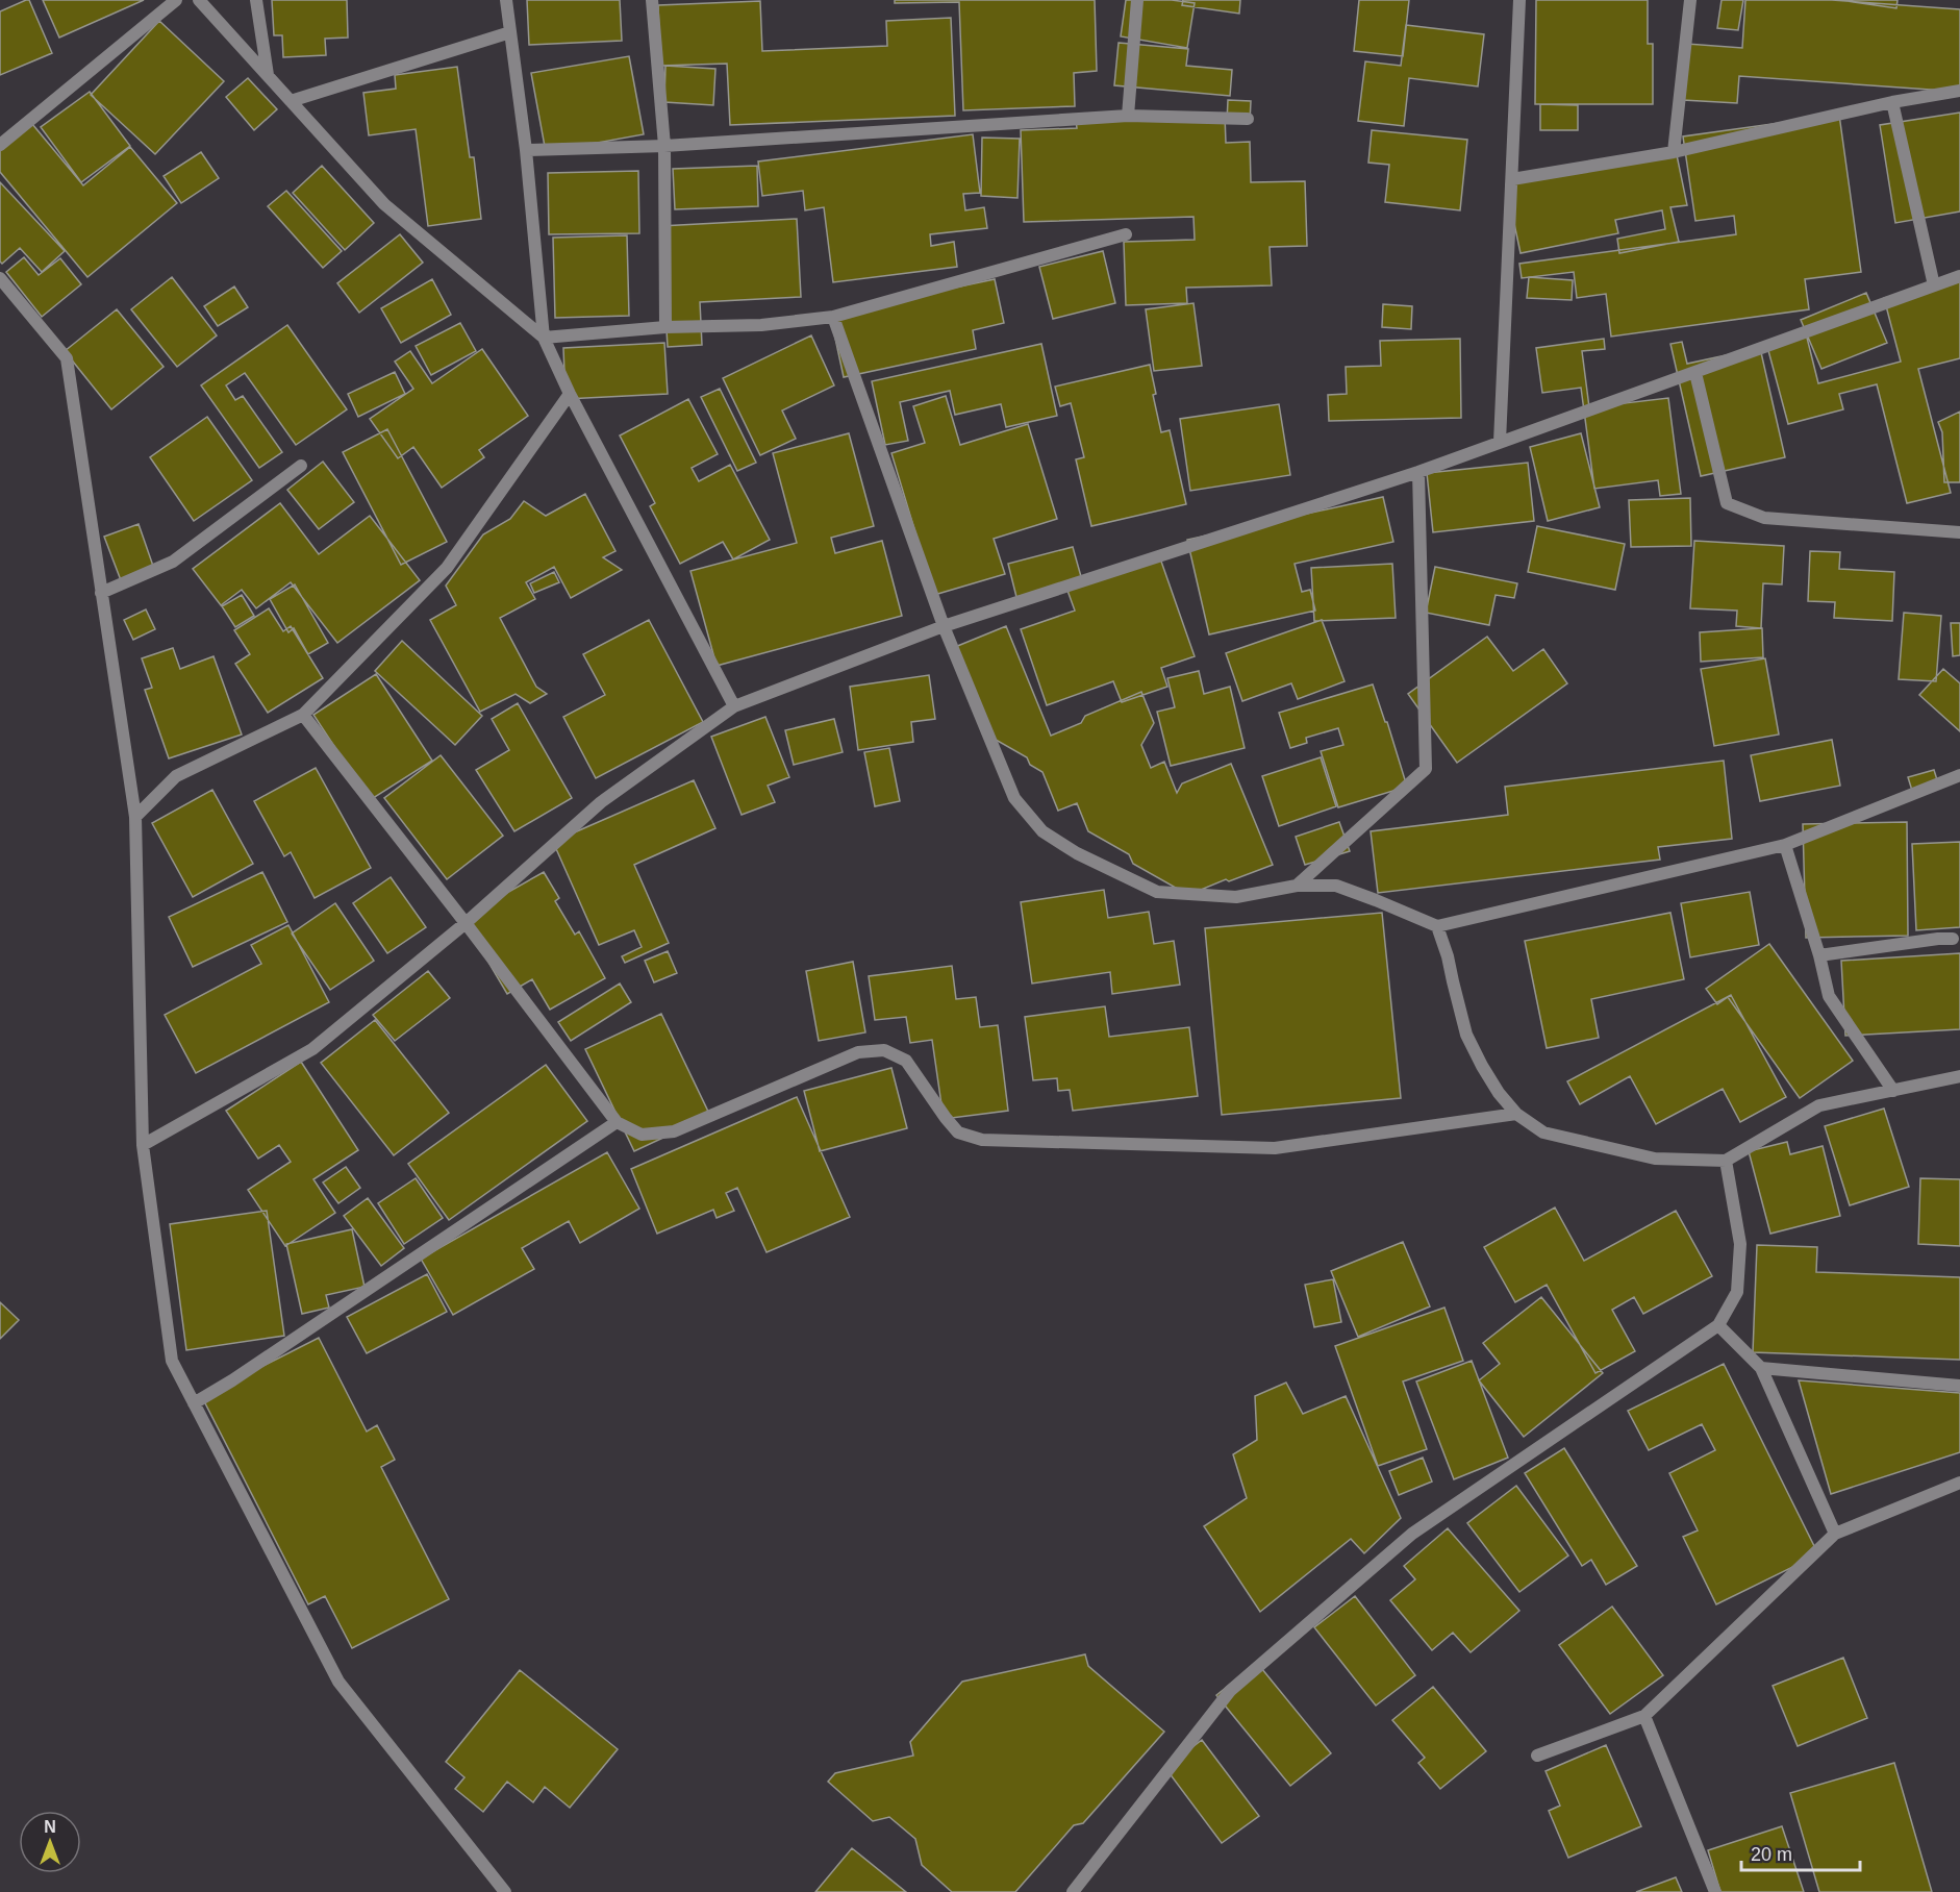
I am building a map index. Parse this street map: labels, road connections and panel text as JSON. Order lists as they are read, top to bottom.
{
  "scale_bar": "20 m",
  "north": "top"
}
